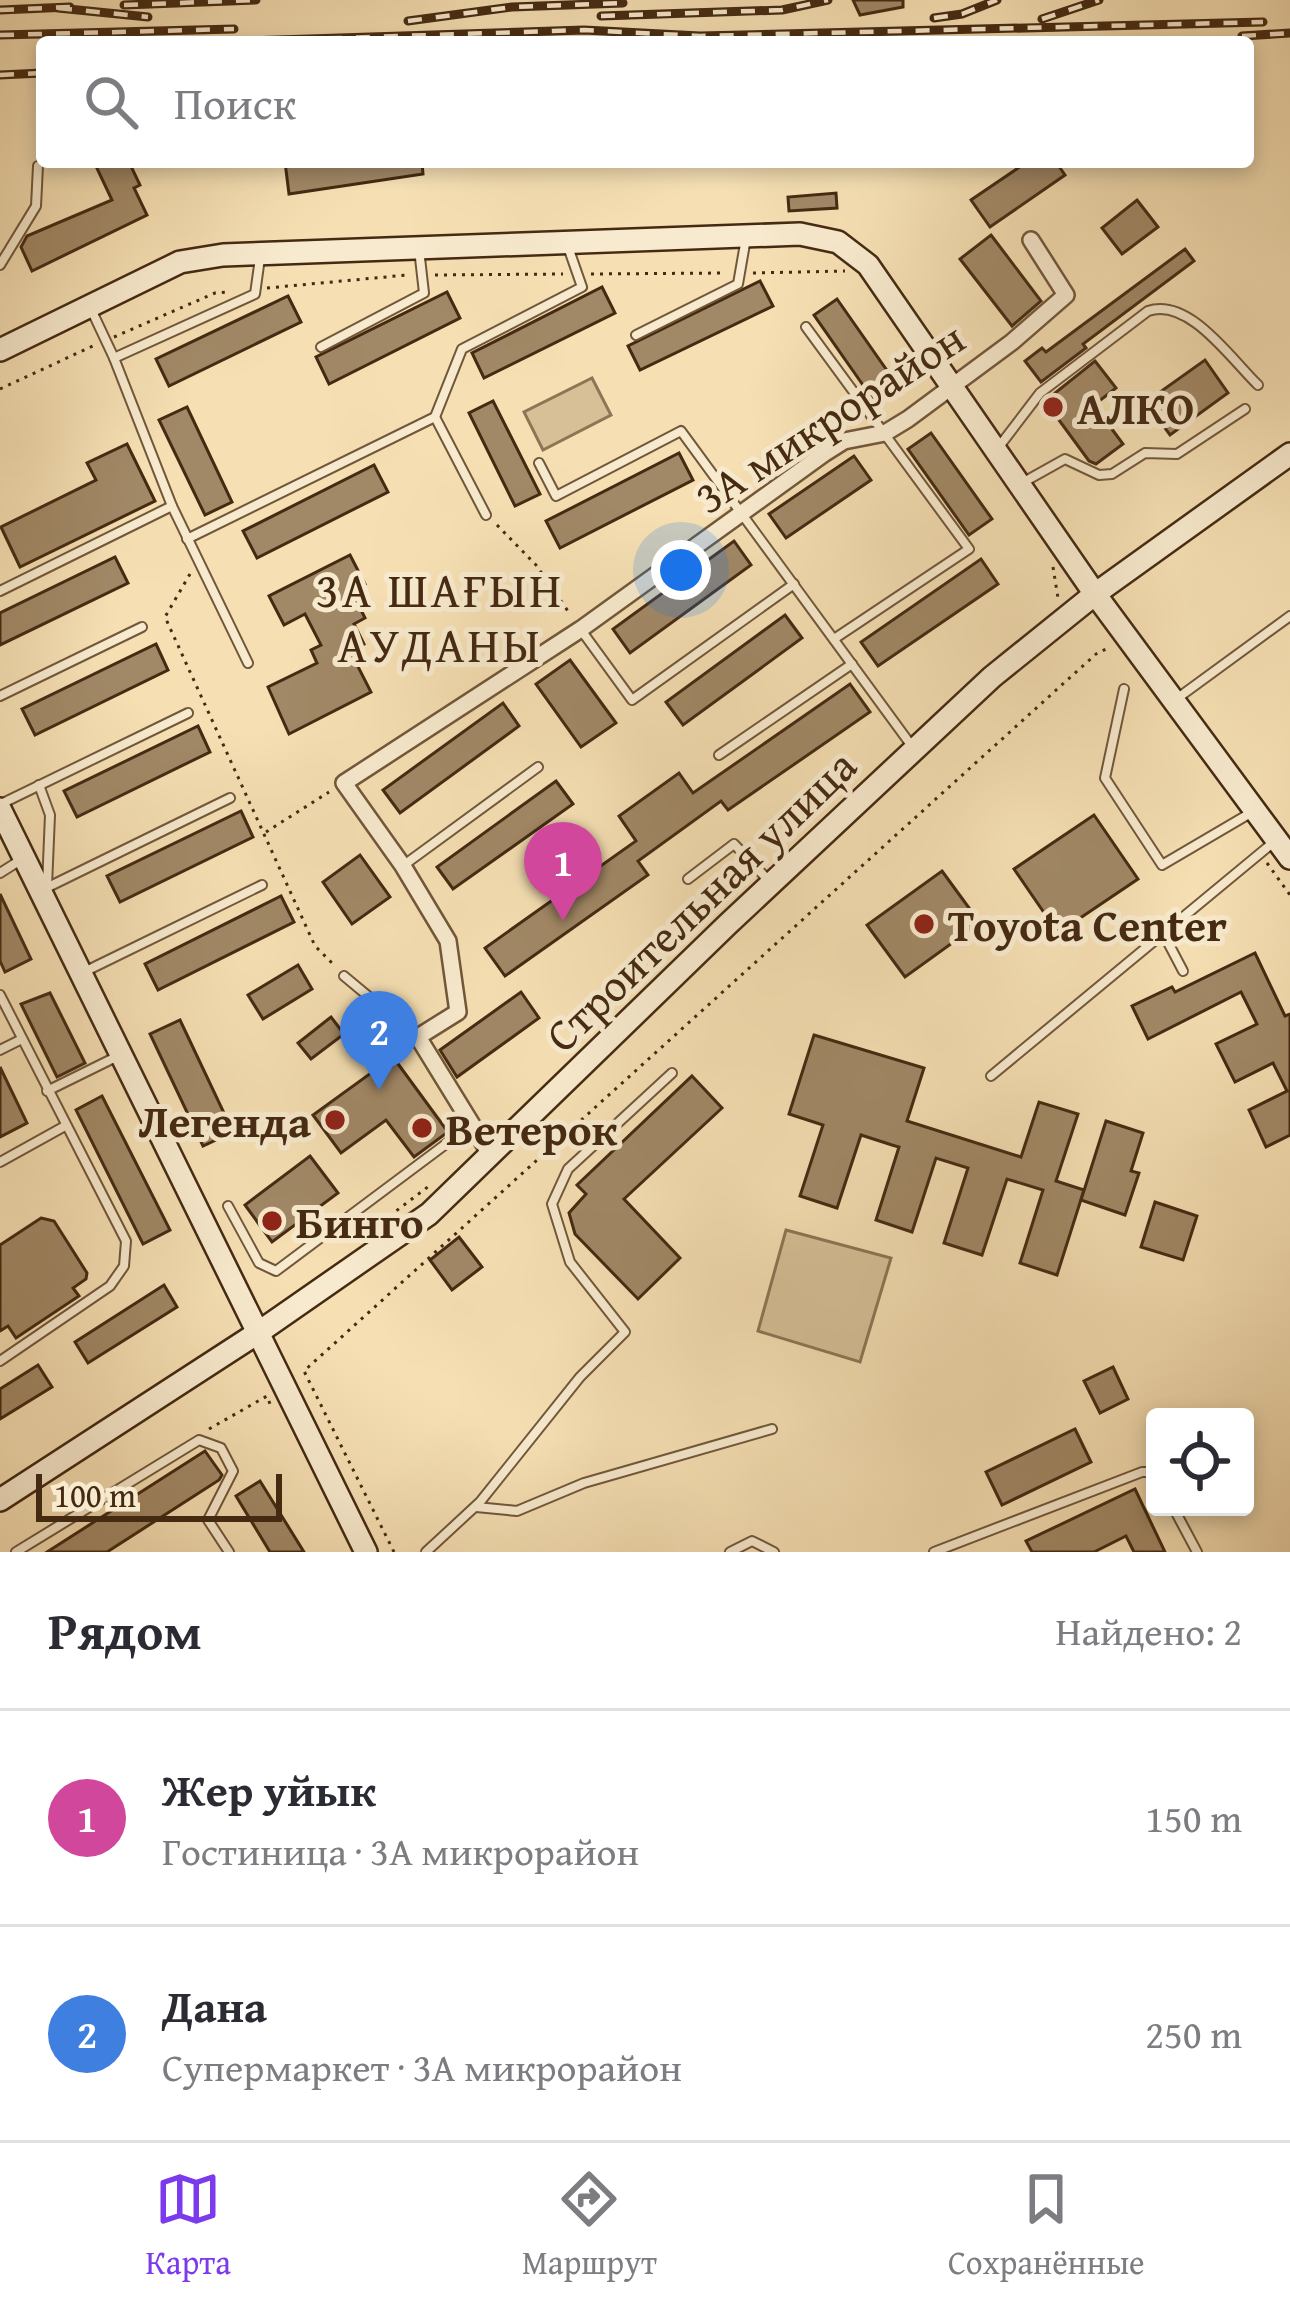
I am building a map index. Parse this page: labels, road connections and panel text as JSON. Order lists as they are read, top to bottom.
{
  "streets": {
    "street": ["3А микрорайон", "Строительная улица"]
  },
  "districts": ["3А ШАҒЫН АУДАНЫ"],
  "places": [
    "АЛКО",
    "Toyota Center",
    "Легенда",
    "Ветерок",
    "Бинго"
  ],
  "scale_bar": "100 m",
  "page": {
    "search": "Поиск",
    "pins": ["1", "2"],
    "scale": "100 m",
    "heading": ["Рядом", "Найдено: 2"],
    "list": [
      {
        "mark": "1",
        "name": "Жер уйык",
        "note": "Гостиница · 3А микрорайон",
        "value": "150 m"
      },
      {
        "mark": "2",
        "name": "Дана",
        "note": "Супермаркет · 3А микрорайон",
        "value": "250 m"
      }
    ],
    "nav": ["Карта", "Маршрут", "Сохранённые"]
  }
}
